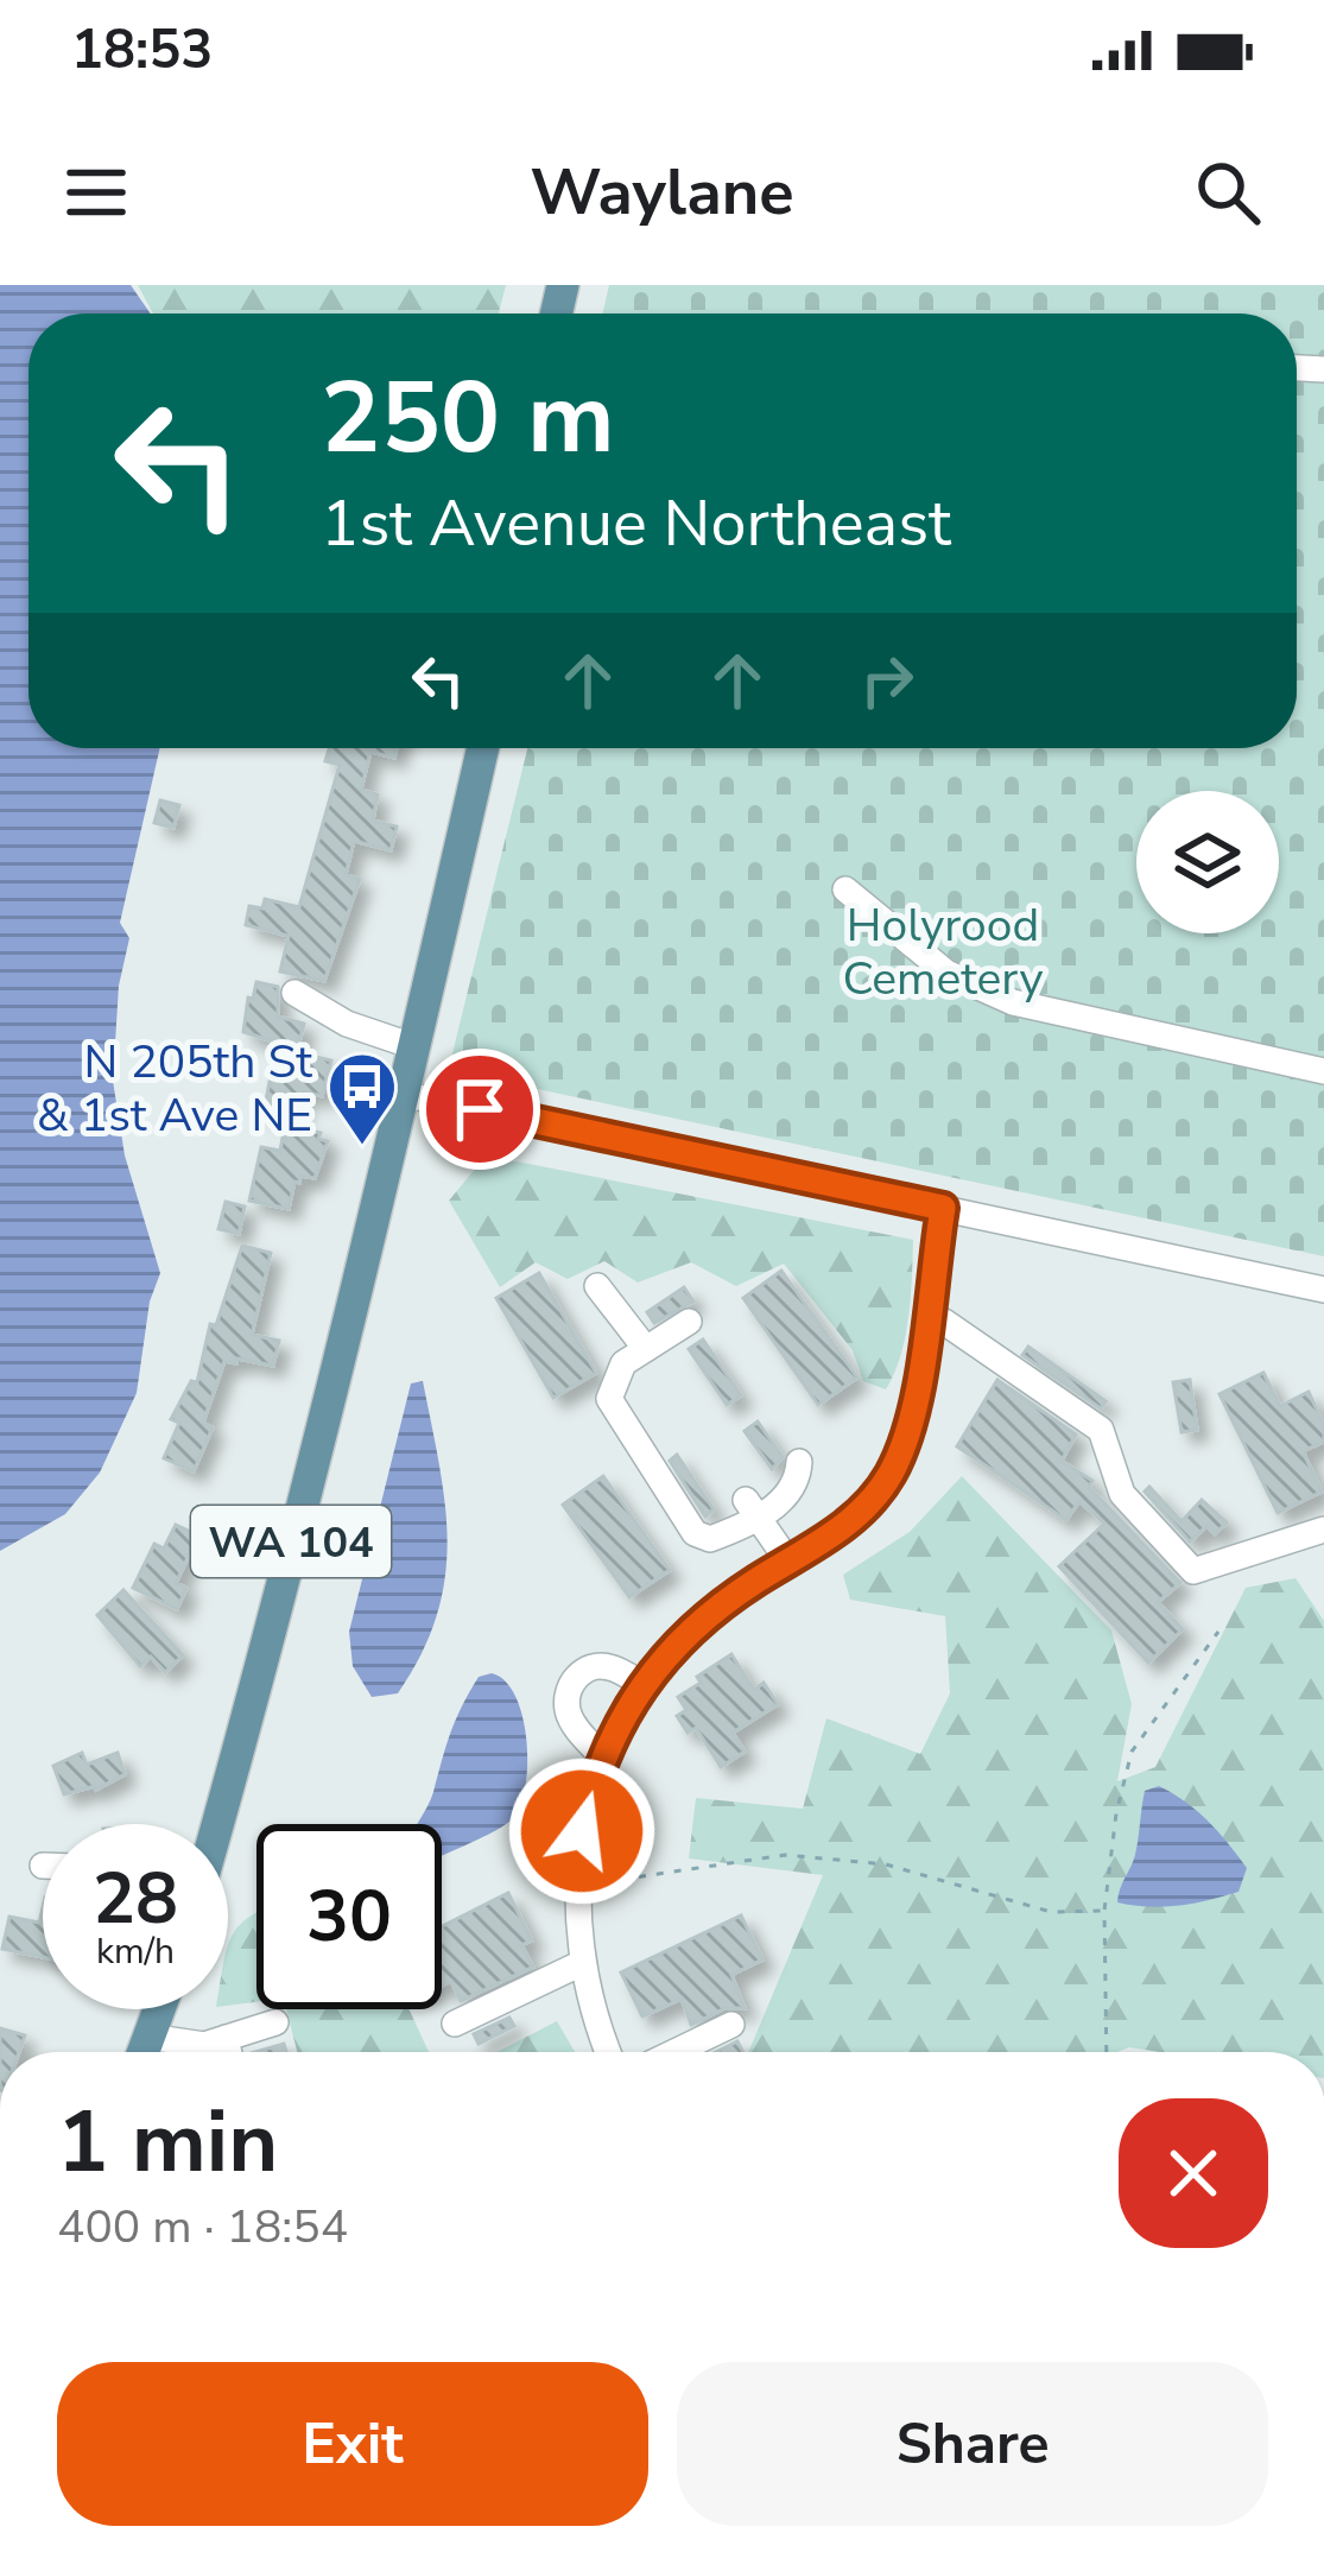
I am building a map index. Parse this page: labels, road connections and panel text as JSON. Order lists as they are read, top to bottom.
{
  "streets": {
    "main road": ["WA 104"]
  },
  "parks": ["Holyrood Cemetery"],
  "places": {
    "bus stop": ["N 205th St & 1st Ave NE"]
  },
  "page": {
    "status": "18:53",
    "header": "Waylane",
    "turn": ["250 m", "1st Avenue Northeast"],
    "speed": "28 km/h",
    "limit": "30",
    "heading": ["1 min", "400 m · 18:54"],
    "buttons": ["Exit", "Share"]
  }
}
